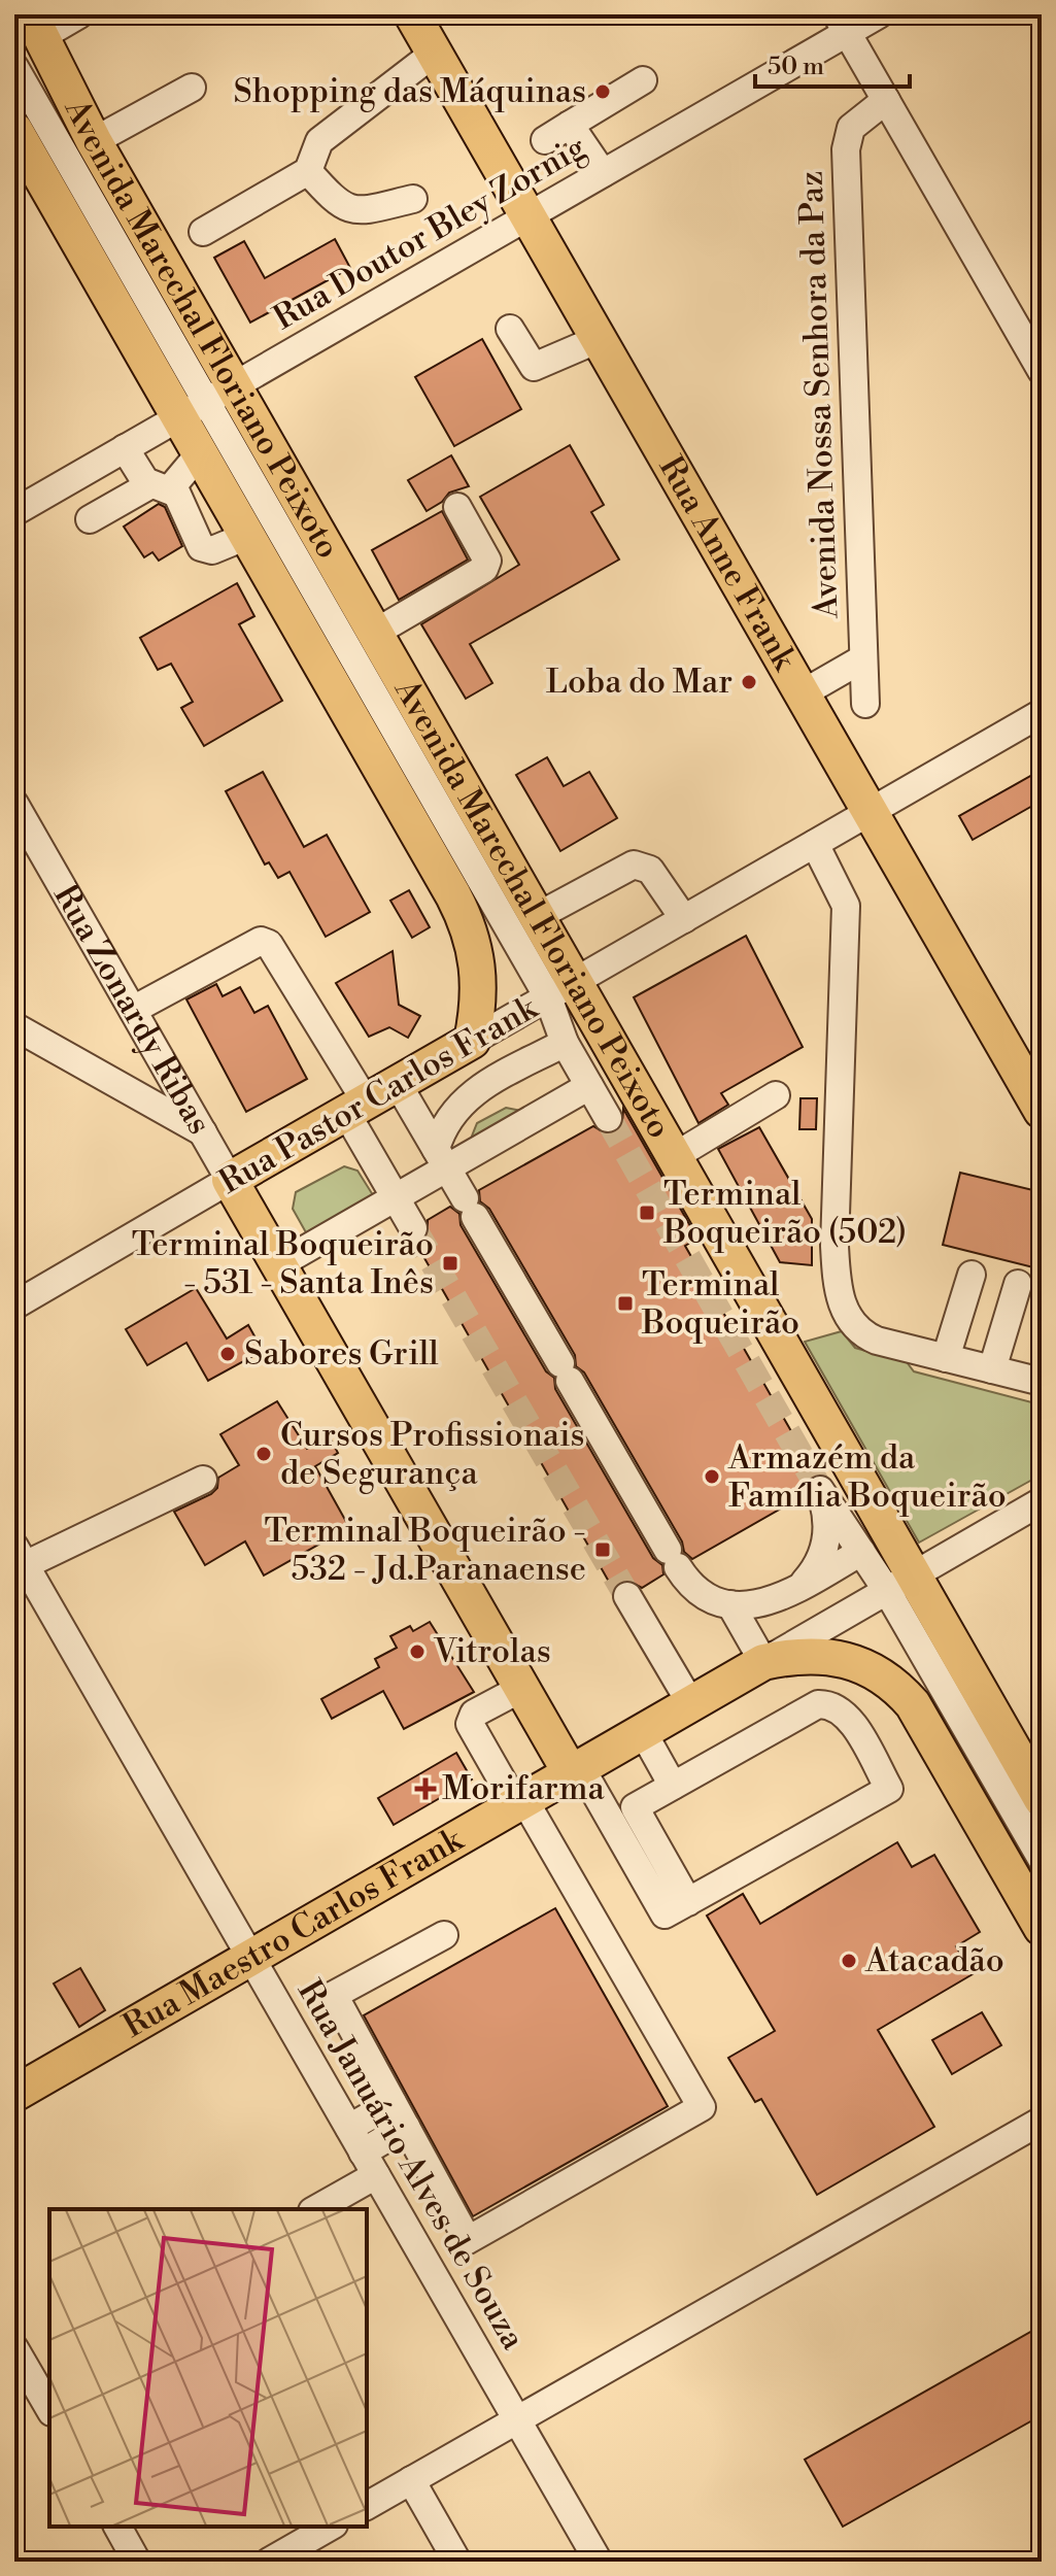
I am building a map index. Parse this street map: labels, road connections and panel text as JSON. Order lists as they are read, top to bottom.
{
  "streets": {
    "main road": [
      "Avenida Marechal Floriano Peixoto",
      "Rua Anne Frank",
      "Rua Zonardy Ribas",
      "Rua Pastor Carlos Frank",
      "Rua Maestro Carlos Frank"
    ],
    "street": ["Rua Doutor Bley Zornig", "Avenida Nossa Senhora da Paz", "Rua Januário Alves de Souza"]
  },
  "crossings": [
    ["Rua Doutor Bley Zornig", "Avenida Marechal Floriano Peixoto"],
    ["Rua Doutor Bley Zornig", "Rua Anne Frank"],
    ["Avenida Marechal Floriano Peixoto", "Rua Pastor Carlos Frank"],
    ["Avenida Marechal Floriano Peixoto", "Rua Maestro Carlos Frank"],
    ["Rua Anne Frank", "Rua Pastor Carlos Frank"],
    ["Rua Zonardy Ribas", "Rua Pastor Carlos Frank"],
    ["Rua Zonardy Ribas", "Rua Maestro Carlos Frank"],
    ["Rua Maestro Carlos Frank", "Rua Januário Alves de Souza"]
  ],
  "places": {
    "other": [
      "Shopping das Máquinas",
      "Loba do Mar",
      "Sabores Grill",
      "Cursos Profissionais de Segurança",
      "Armazém da Família Boqueirão",
      "Vitrolas",
      "Atacadão"
    ],
    "transit": [
      "Terminal Boqueirão (502)",
      "Terminal Boqueirão - 531 - Santa Inês",
      "Terminal Boqueirão",
      "Terminal Boqueirão - 532 - Jd.Paranaense"
    ],
    "health": ["Morifarma"]
  },
  "scale_bar": "50 m"
}
